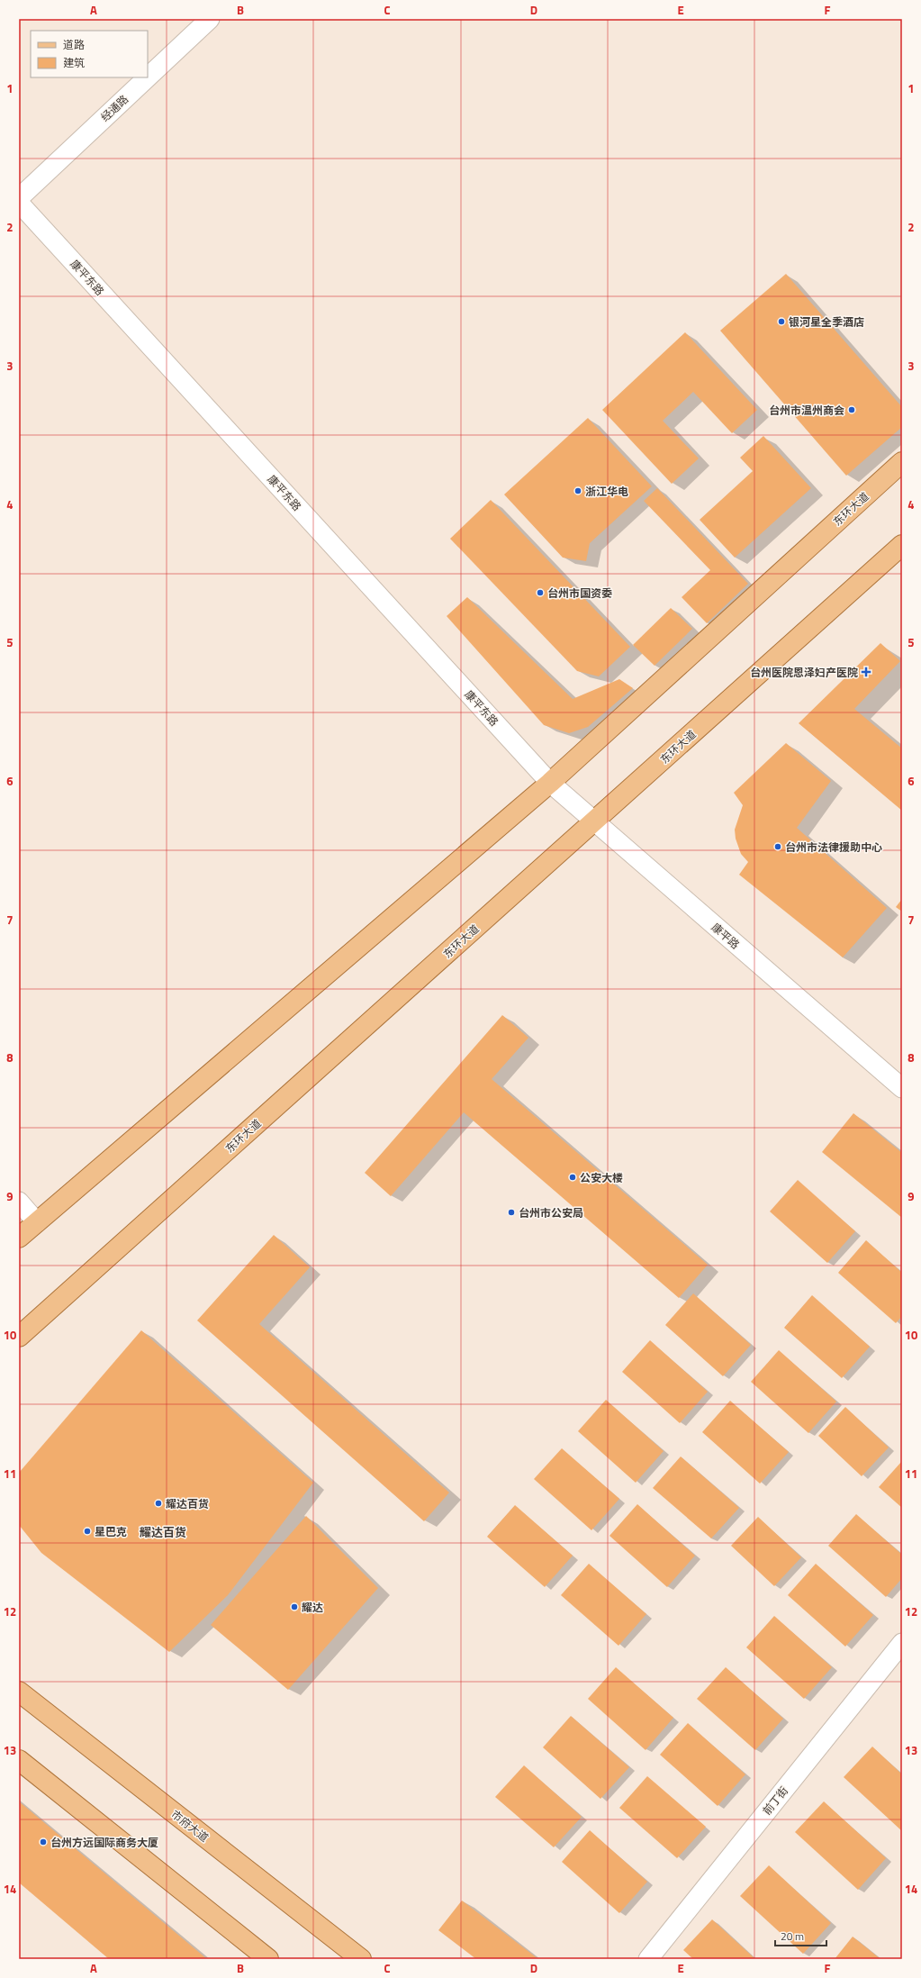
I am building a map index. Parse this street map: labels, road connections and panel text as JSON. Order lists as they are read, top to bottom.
{
  "streets": {
    "main road": ["东环大道", "市府大道"],
    "street": [
      "经通路",
      "康平东路",
      "康平路",
      "前丁街"
    ]
  },
  "crossings": [
    ["康平东路", "东环大道"],
    ["康平东路", "康平路"],
    ["东环大道", "康平路"]
  ],
  "districts": ["耀达百货"],
  "places": {
    "other": [
      "银河星全季酒店",
      "台州市温州商会",
      "浙江华电",
      "台州市国资委",
      "台州市法律援助中心",
      "公安大楼",
      "台州市公安局",
      "耀达百货",
      "星巴克",
      "耀达",
      "台州方远国际商务大厦"
    ],
    "health": ["台州医院恩泽妇产医院"]
  },
  "legend": ["道路", "建筑"],
  "scale_bar": "20 m",
  "grid": {
    "columns": [
      "A",
      "B",
      "C",
      "D",
      "E",
      "F"
    ],
    "rows": [
      "1",
      "2",
      "3",
      "4",
      "5",
      "6",
      "7",
      "8",
      "9",
      "10",
      "11",
      "12",
      "13",
      "14"
    ]
  }
}
